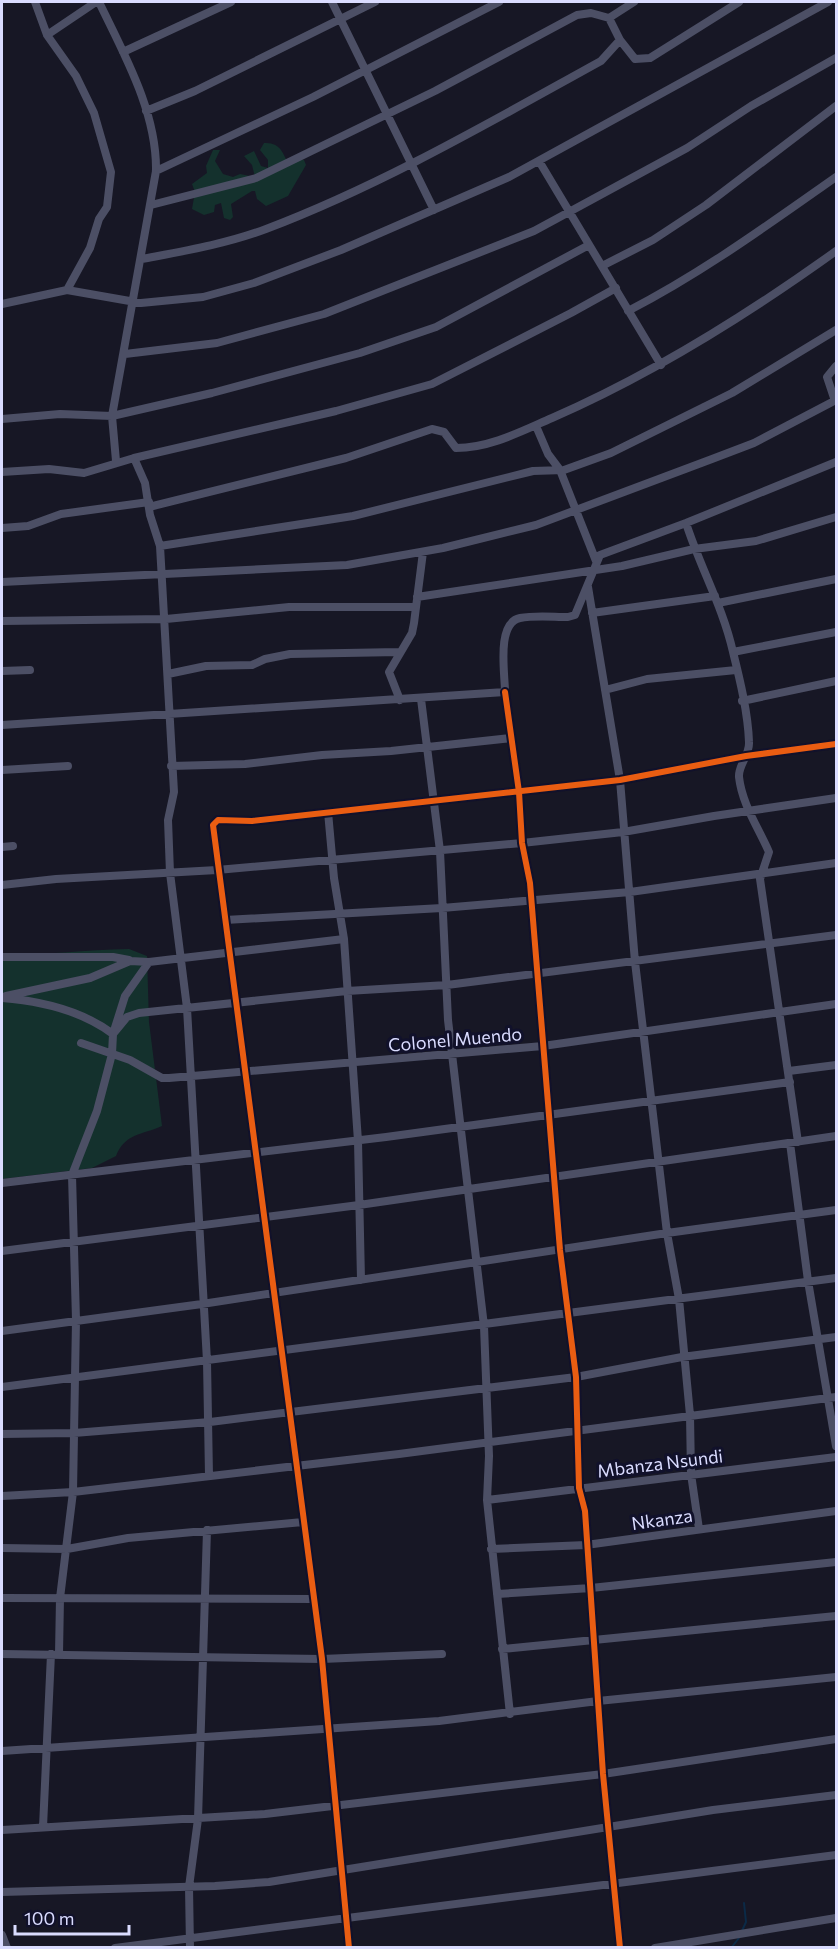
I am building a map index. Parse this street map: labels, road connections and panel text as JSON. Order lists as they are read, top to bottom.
{
  "streets": {
    "street": ["Colonel Muendo", "Mbanza Nsundi", "Nkanza"]
  },
  "scale_bar": "100 m"
}
